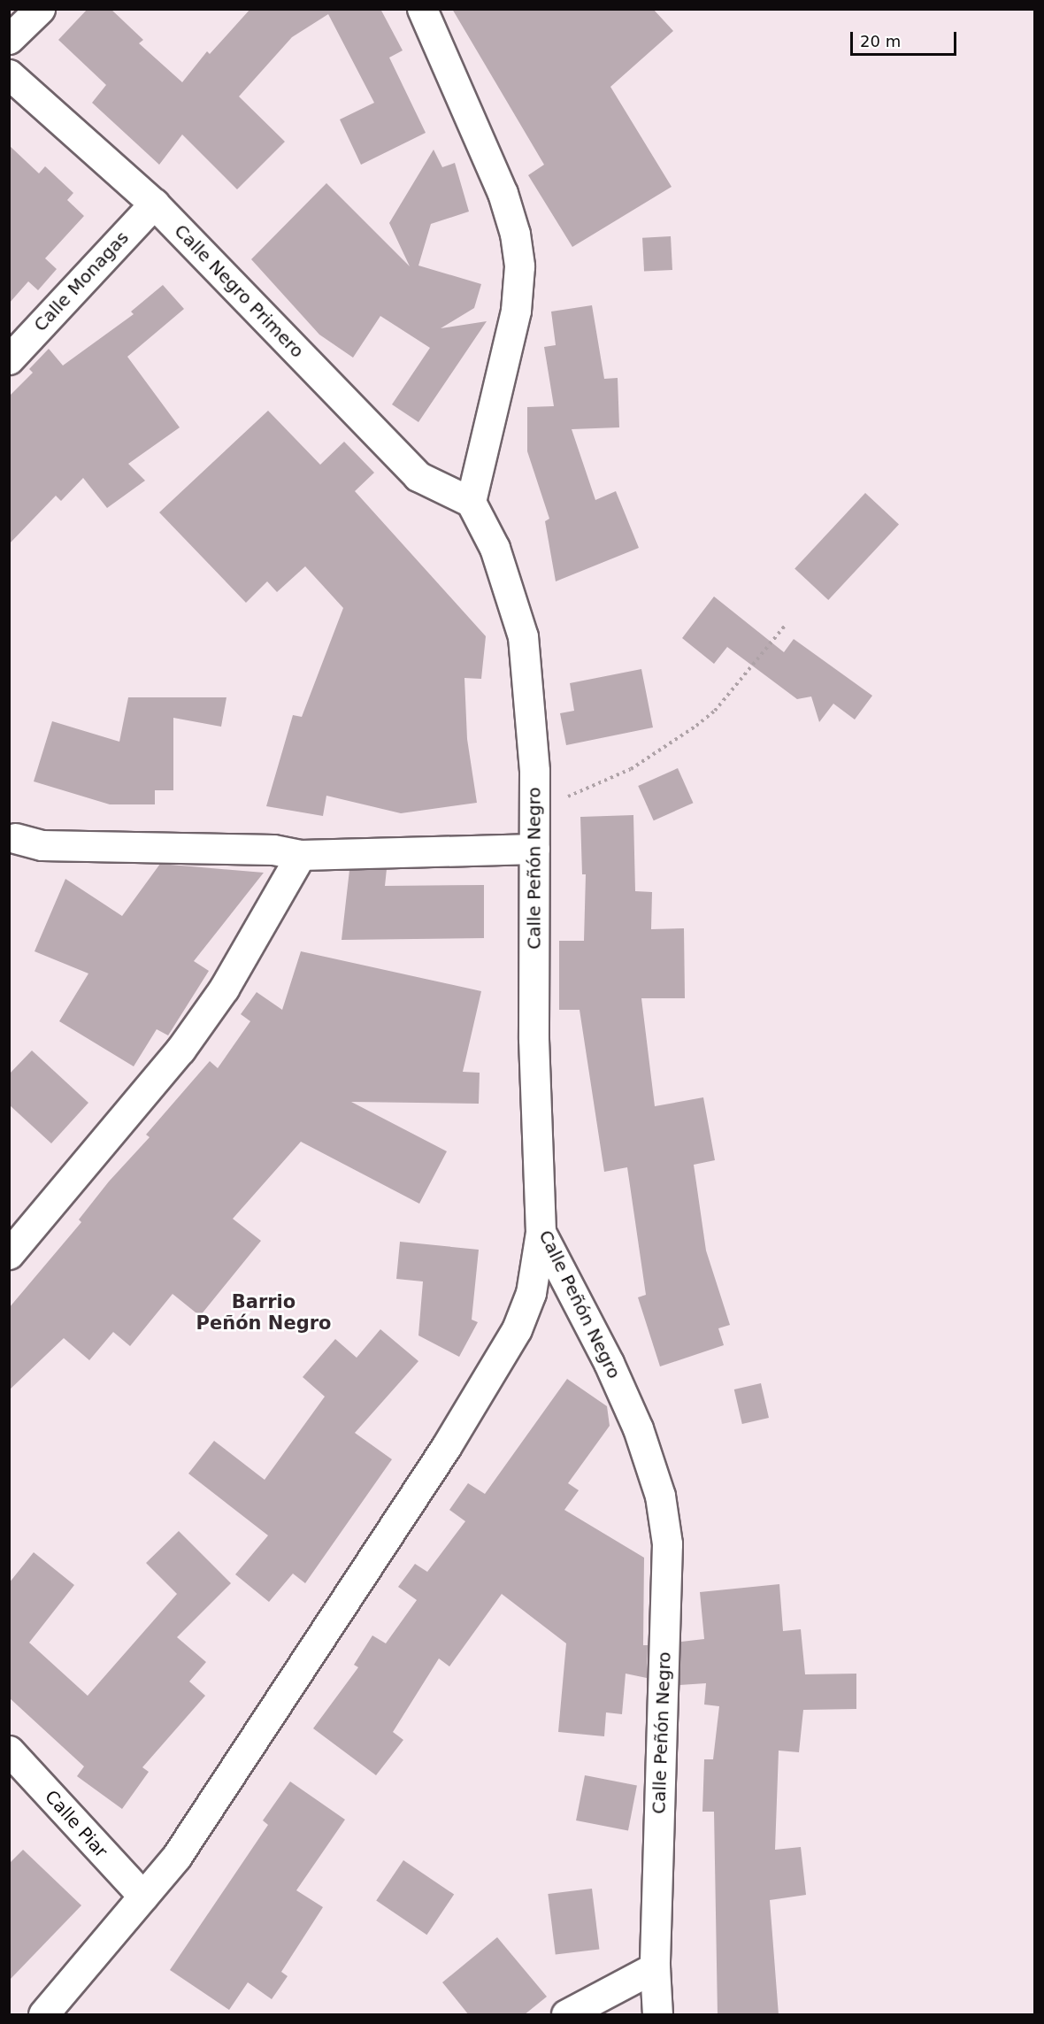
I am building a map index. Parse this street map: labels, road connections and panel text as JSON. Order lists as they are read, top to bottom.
{
  "streets": {
    "street": [
      "Calle Monagas",
      "Calle Negro Primero",
      "Calle Peñón Negro",
      "Calle Piar"
    ]
  },
  "crossings": [
    ["Calle Monagas", "Calle Negro Primero"],
    ["Calle Negro Primero", "Calle Peñón Negro"]
  ],
  "districts": ["Barrio Peñón Negro"],
  "scale_bar": "20 m"
}
